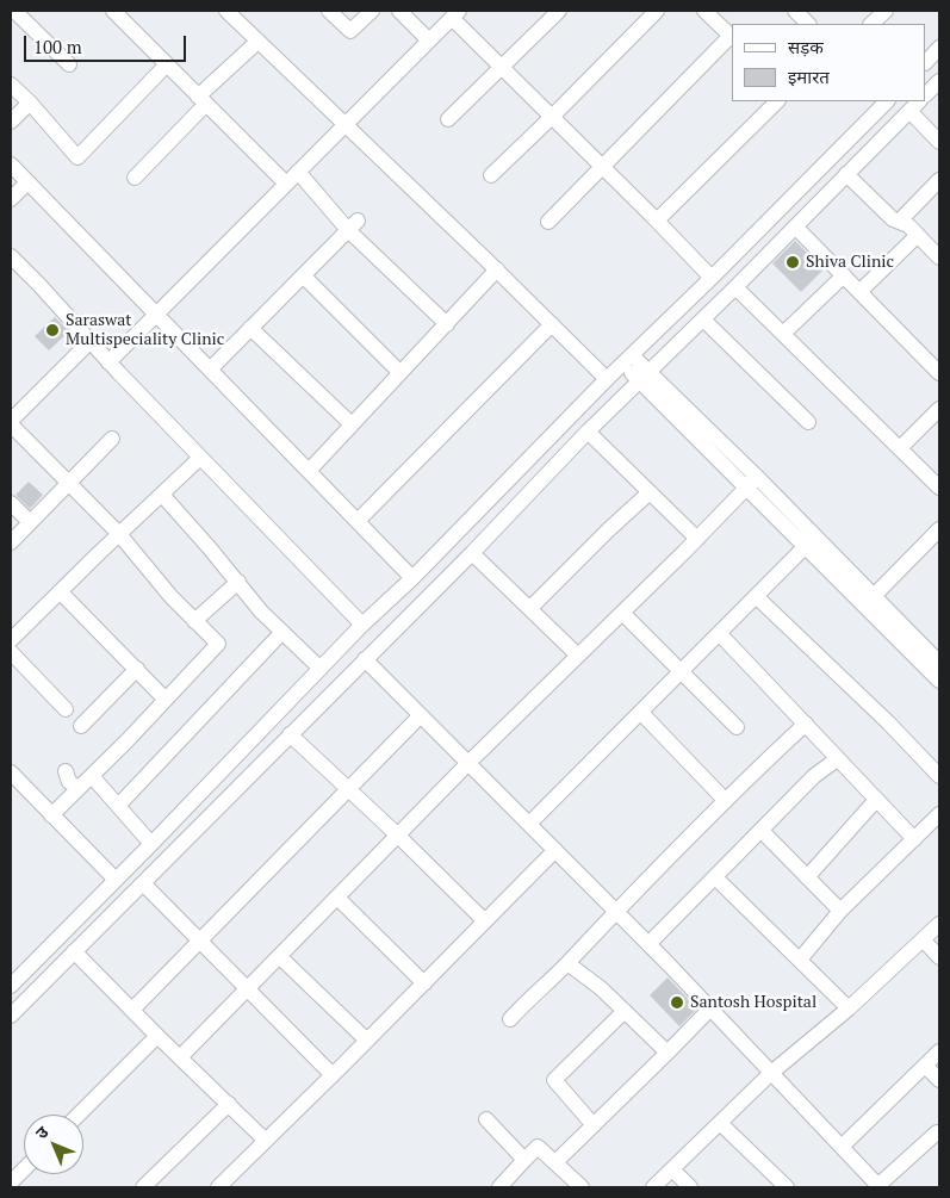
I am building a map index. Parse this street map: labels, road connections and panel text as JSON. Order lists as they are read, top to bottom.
{
  "places": ["Shiva Clinic", "Saraswat Multispeciality Clinic", "Santosh Hospital"],
  "legend": ["सड़क", "इमारत"],
  "scale_bar": "100 m",
  "north": "top left"
}
